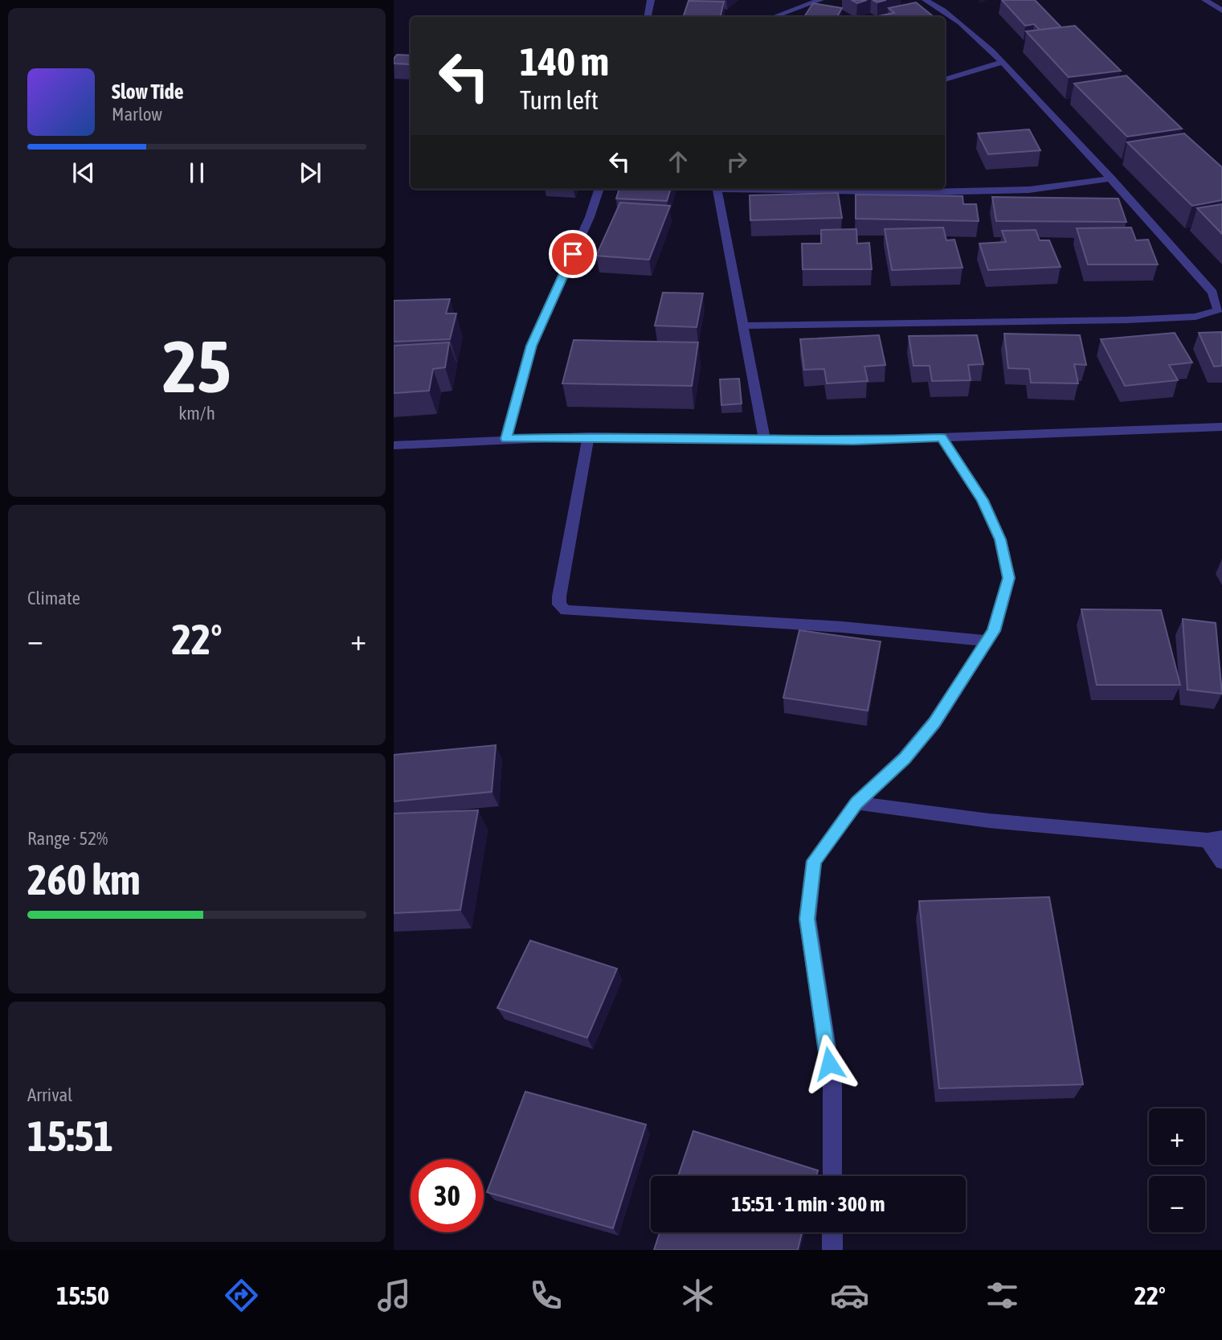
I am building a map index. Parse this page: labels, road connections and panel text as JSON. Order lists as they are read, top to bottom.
{
  "page": {
    "turn": ["140 m", "Turn left"],
    "song": ["Slow Tide", "Marlow"],
    "tile": [
      ["25", "km/h"],
      "Climate",
      ["Range · 52%", "260 km"],
      ["Arrival", "15:51"]
    ],
    "heat": ["−", "22°", "+"],
    "map_buttons": ["+", "−"],
    "limit": "30",
    "trip": "15:51 · 1 min · 300 m",
    "tabs": ["15:50", "22°"]
  }
}
